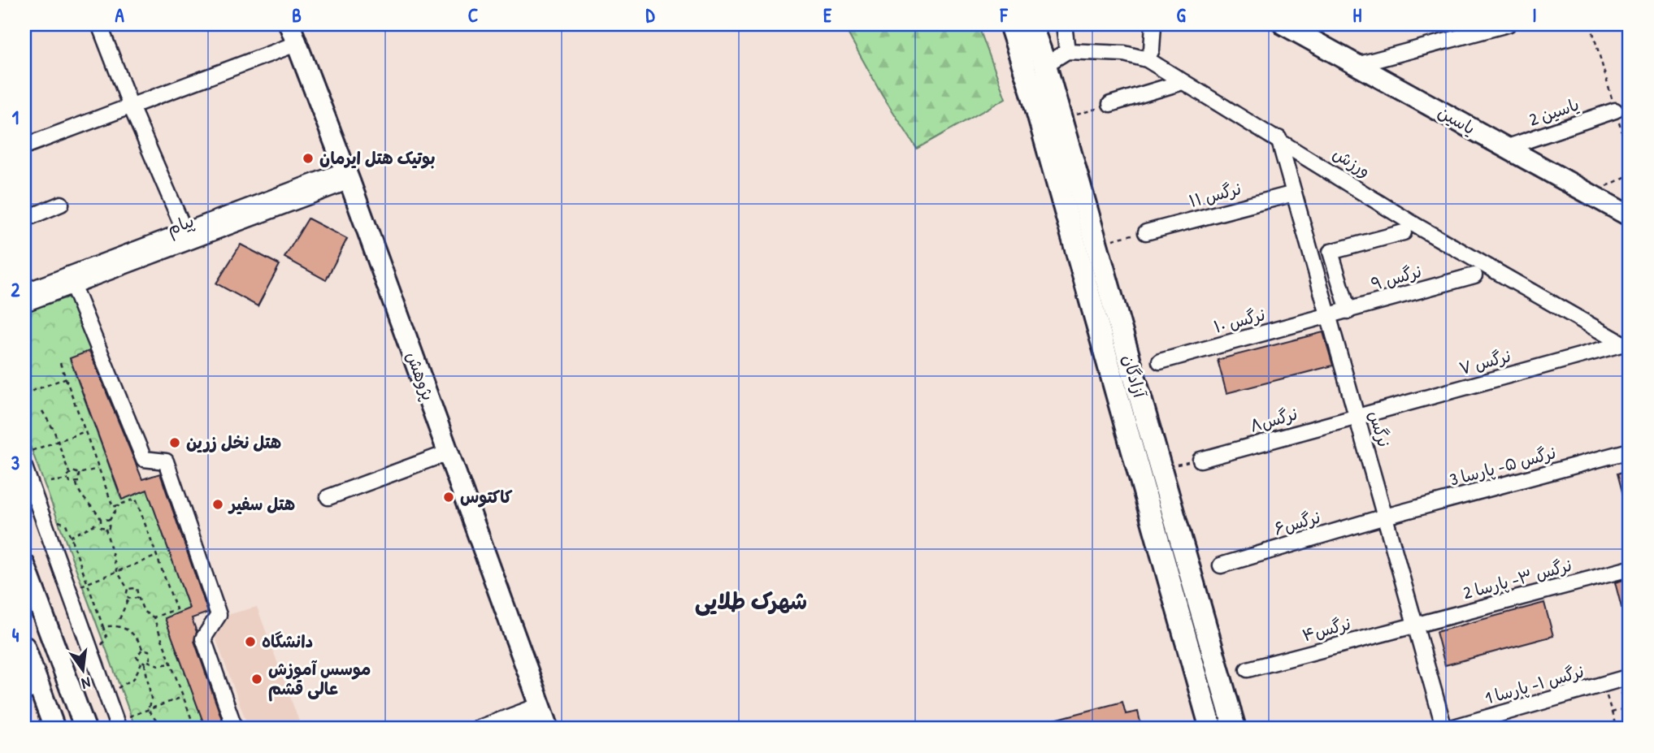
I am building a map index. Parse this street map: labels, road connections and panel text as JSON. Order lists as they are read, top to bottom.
{
  "streets": {
    "main road": ["آزادگان"],
    "street": [
      "یاسین 2",
      "یاسین",
      "ورزش",
      "نرگس ۱۱",
      "پیام",
      "نرگس ۹",
      "نرگس ۱۰",
      "نرگس ۷",
      "پژوهش",
      "نرگس۸",
      "نرگس",
      "نرگس ۵- پارسا 3",
      "نرگس۶",
      "نرگس ۳- پارسا 2",
      "نرگس۴",
      "نرگس ۱- پارسا 1"
    ]
  },
  "crossings": [
    ["یاسین 2", "یاسین"],
    ["ورزش", "نرگس ۷"],
    ["ورزش", "نرگس"],
    ["نرگس ۱۱", "نرگس"],
    ["پیام", "پژوهش"],
    ["نرگس ۹", "نرگس ۱۰"],
    ["نرگس ۹", "نرگس"],
    ["نرگس ۱۰", "نرگس"],
    ["نرگس ۷", "نرگس۸"],
    ["نرگس ۷", "نرگس"],
    ["نرگس۸", "نرگس"],
    ["نرگس", "نرگس ۵- پارسا 3"],
    ["نرگس", "نرگس۶"],
    ["نرگس", "نرگس ۳- پارسا 2"],
    ["نرگس", "نرگس۴"],
    ["نرگس ۵- پارسا 3", "نرگس۶"],
    ["نرگس ۳- پارسا 2", "نرگس۴"]
  ],
  "districts": ["شهرک طلایی"],
  "places": [
    "بوتیک هتل ایرمان",
    "هتل نخل زرین",
    "کاکتوس",
    "هتل سفیر",
    "دانشگاه",
    "موسس آموزش عالی قشم"
  ],
  "north": "bottom",
  "grid": {
    "columns": [
      "A",
      "B",
      "C",
      "D",
      "E",
      "F",
      "G",
      "H",
      "I"
    ],
    "rows": [
      "1",
      "2",
      "3",
      "4"
    ]
  }
}
